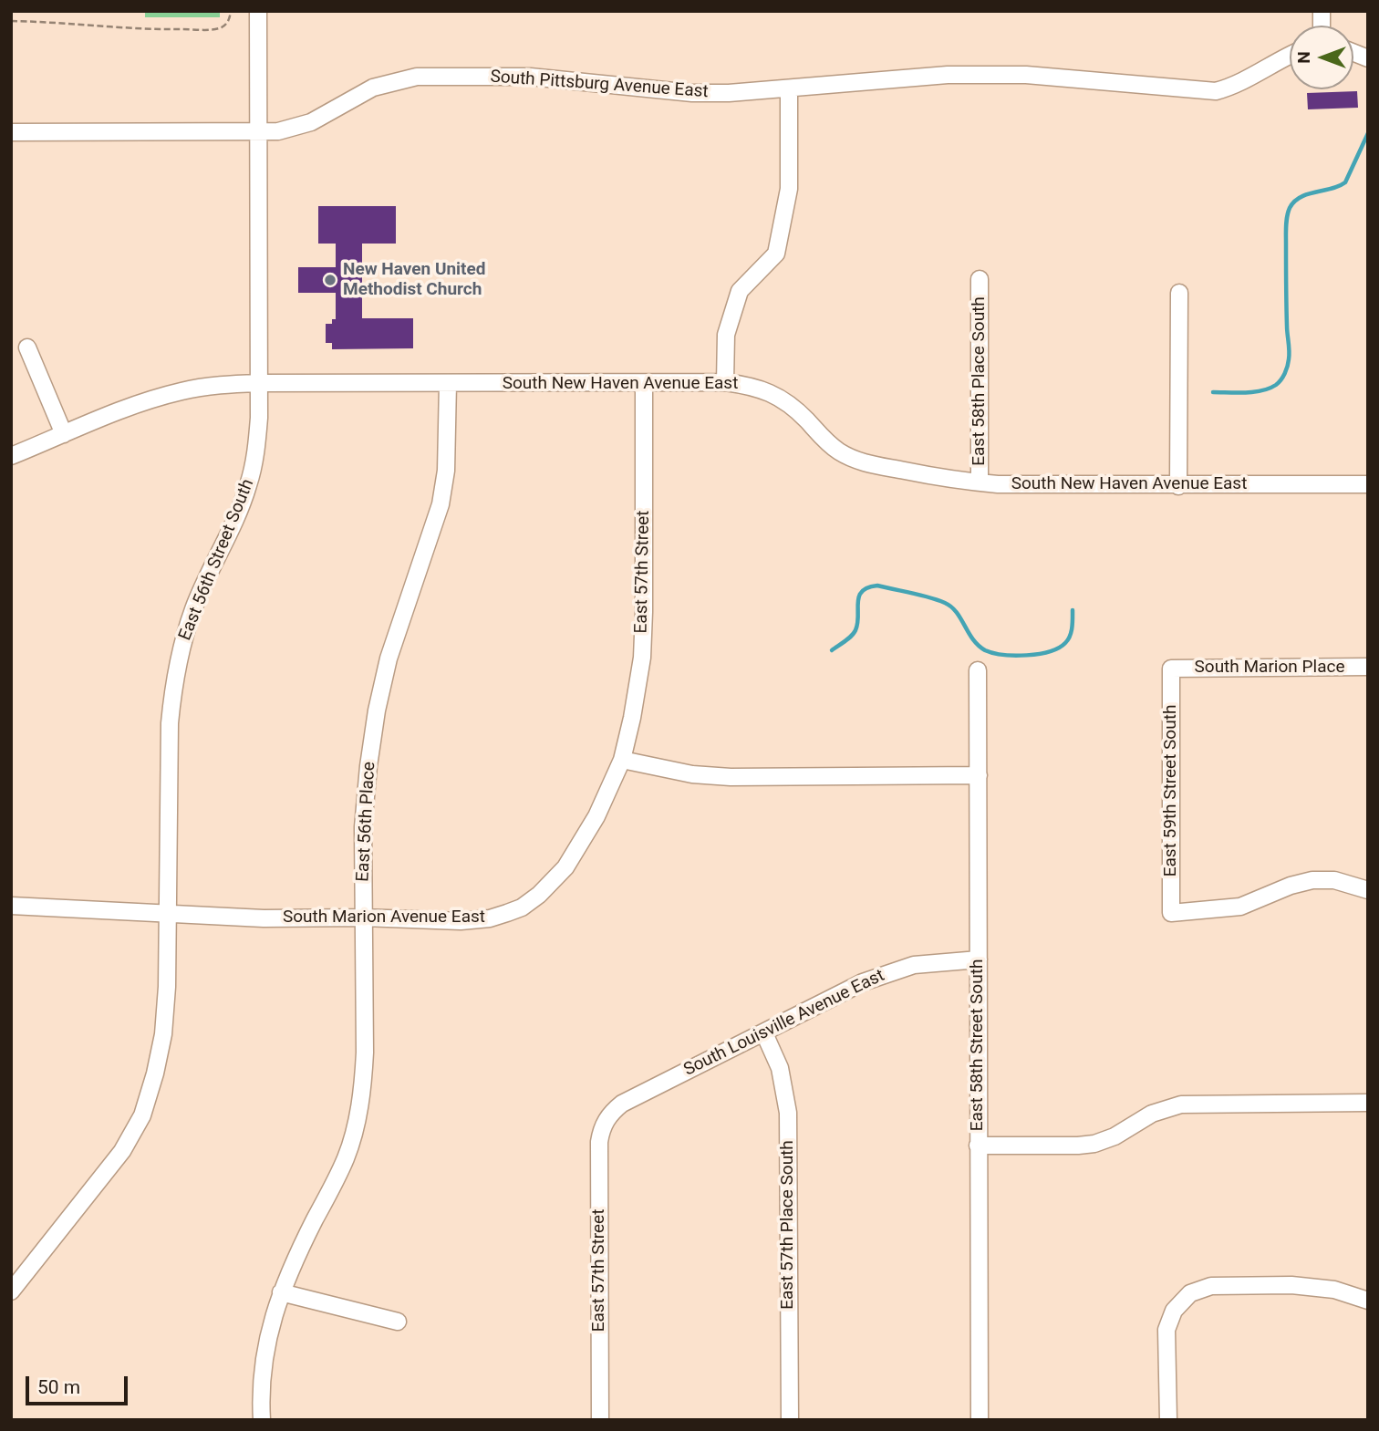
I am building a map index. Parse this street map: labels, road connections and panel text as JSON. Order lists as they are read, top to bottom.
{
  "streets": {
    "street": [
      "South Pittsburg Avenue East",
      "East 58th Place South",
      "South New Haven Avenue East",
      "East 56th Street South",
      "East 57th Street",
      "South Marion Place",
      "East 59th Street South",
      "East 56th Place",
      "South Marion Avenue East",
      "South Louisville Avenue East",
      "East 58th Street South",
      "East 57th Place South"
    ]
  },
  "crossings": [
    ["South Pittsburg Avenue East", "East 56th Street South"],
    ["East 58th Place South", "South New Haven Avenue East"],
    ["South New Haven Avenue East", "East 56th Street South"],
    ["South New Haven Avenue East", "East 57th Street"],
    ["South New Haven Avenue East", "East 56th Place"],
    ["East 56th Street South", "South Marion Avenue East"],
    ["East 57th Street", "South Marion Avenue East"],
    ["East 57th Street", "South Louisville Avenue East"],
    ["South Marion Place", "East 59th Street South"],
    ["East 56th Place", "South Marion Avenue East"],
    ["South Louisville Avenue East", "East 58th Street South"],
    ["South Louisville Avenue East", "East 57th Place South"]
  ],
  "places": ["New Haven United Methodist Church"],
  "scale_bar": "50 m",
  "north": "left"
}
